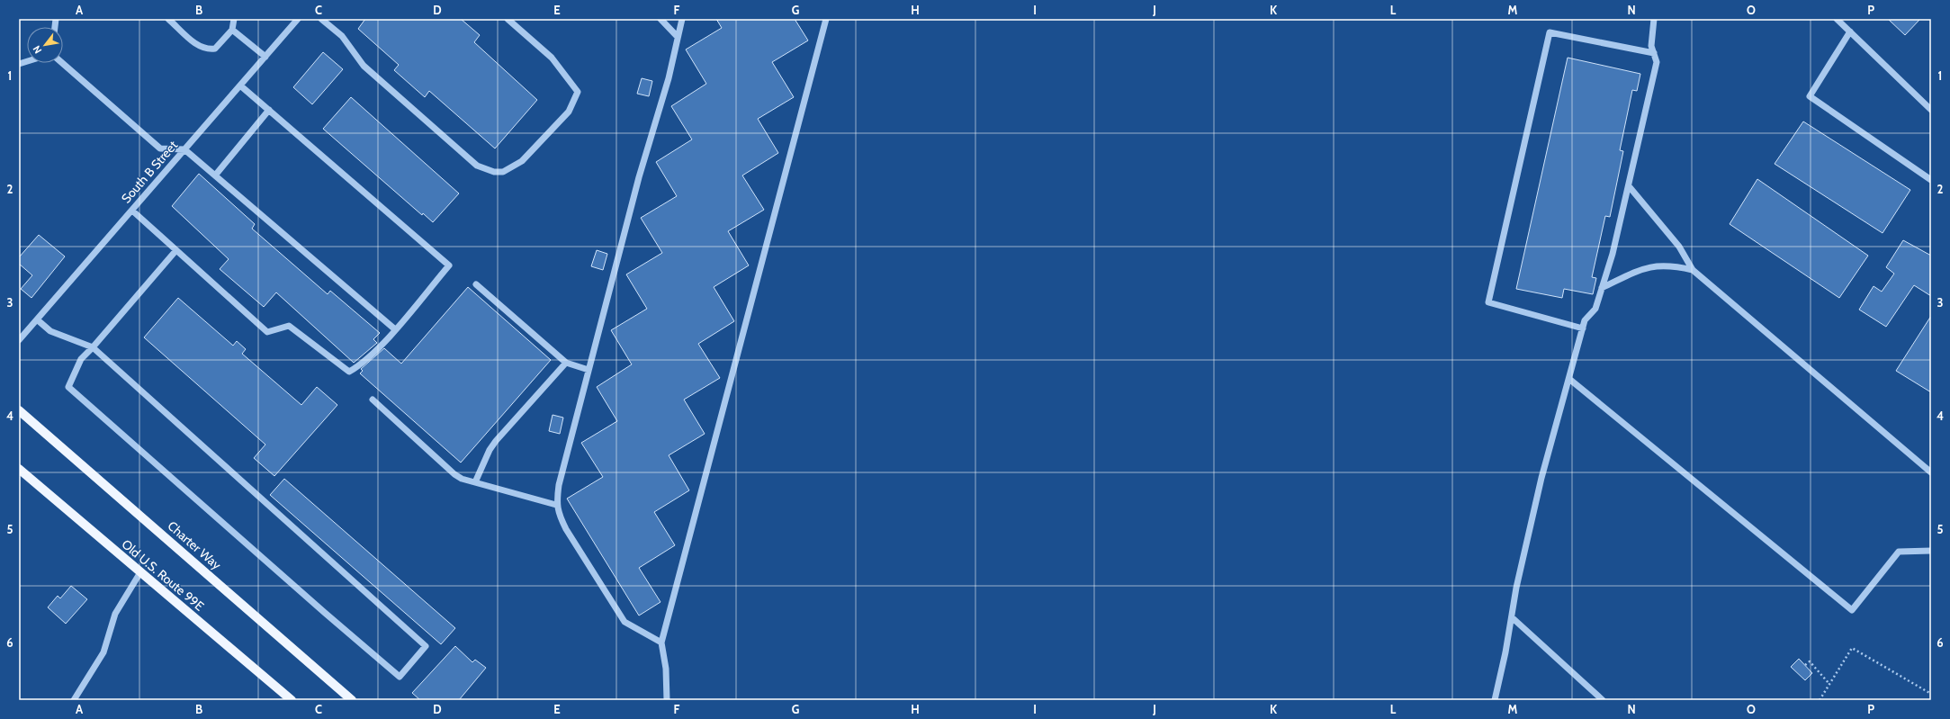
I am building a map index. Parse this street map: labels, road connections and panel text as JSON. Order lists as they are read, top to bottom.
{
  "streets": {
    "main road": ["Charter Way", "Old U.S. Route 99E"],
    "street": ["South B Street"]
  },
  "north": "bottom left",
  "grid": {
    "columns": [
      "A",
      "B",
      "C",
      "D",
      "E",
      "F",
      "G",
      "H",
      "I",
      "J",
      "K",
      "L",
      "M",
      "N",
      "O",
      "P"
    ],
    "rows": [
      "1",
      "2",
      "3",
      "4",
      "5",
      "6"
    ]
  }
}
